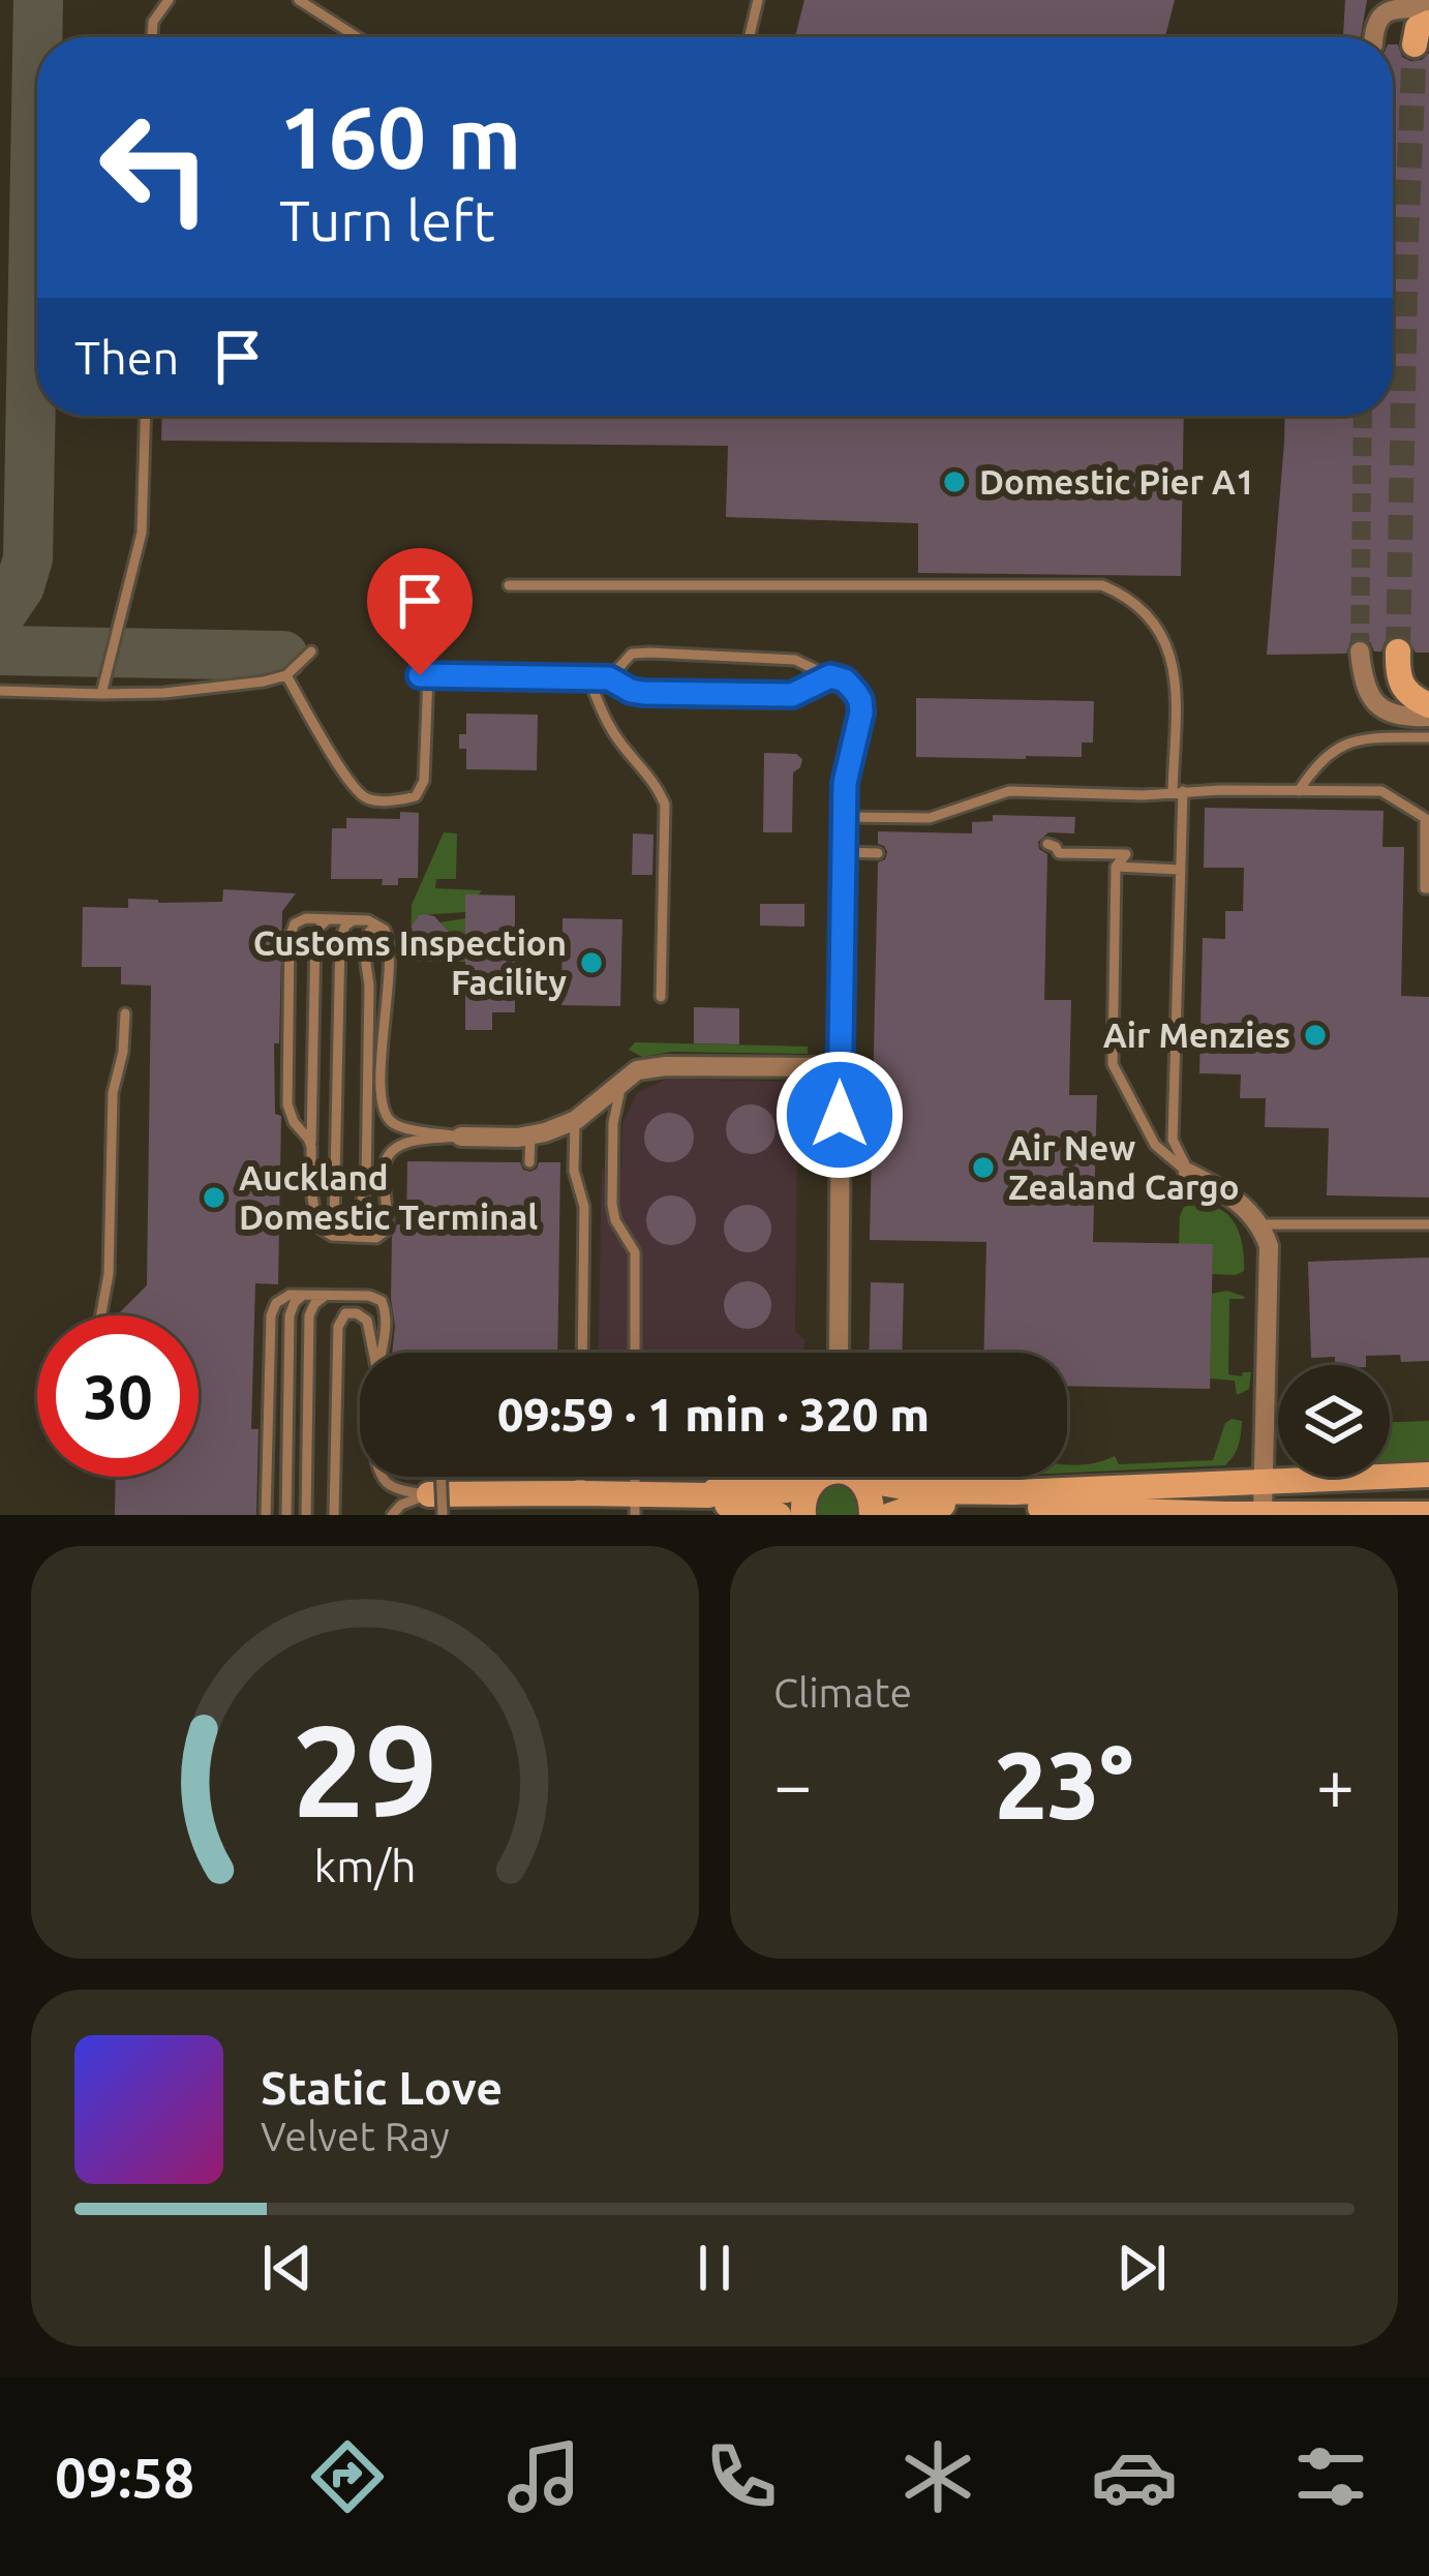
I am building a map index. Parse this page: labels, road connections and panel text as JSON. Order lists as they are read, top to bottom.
{
  "places": [
    "Domestic Pier A1",
    "Customs Inspection Facility",
    "Air Menzies",
    "Air New Zealand Cargo",
    "Auckland Domestic Terminal"
  ],
  "page": {
    "turn": ["160 m", "Turn left"],
    "then": "Then",
    "limit": "30",
    "trip": "09:59 · 1 min · 320 m",
    "tile": "Climate",
    "heat": ["−", "23°", "+"],
    "song": ["Static Love", "Velvet Ray"],
    "tabs": "09:58",
    "gauge": ["29", "km/h"]
  }
}
